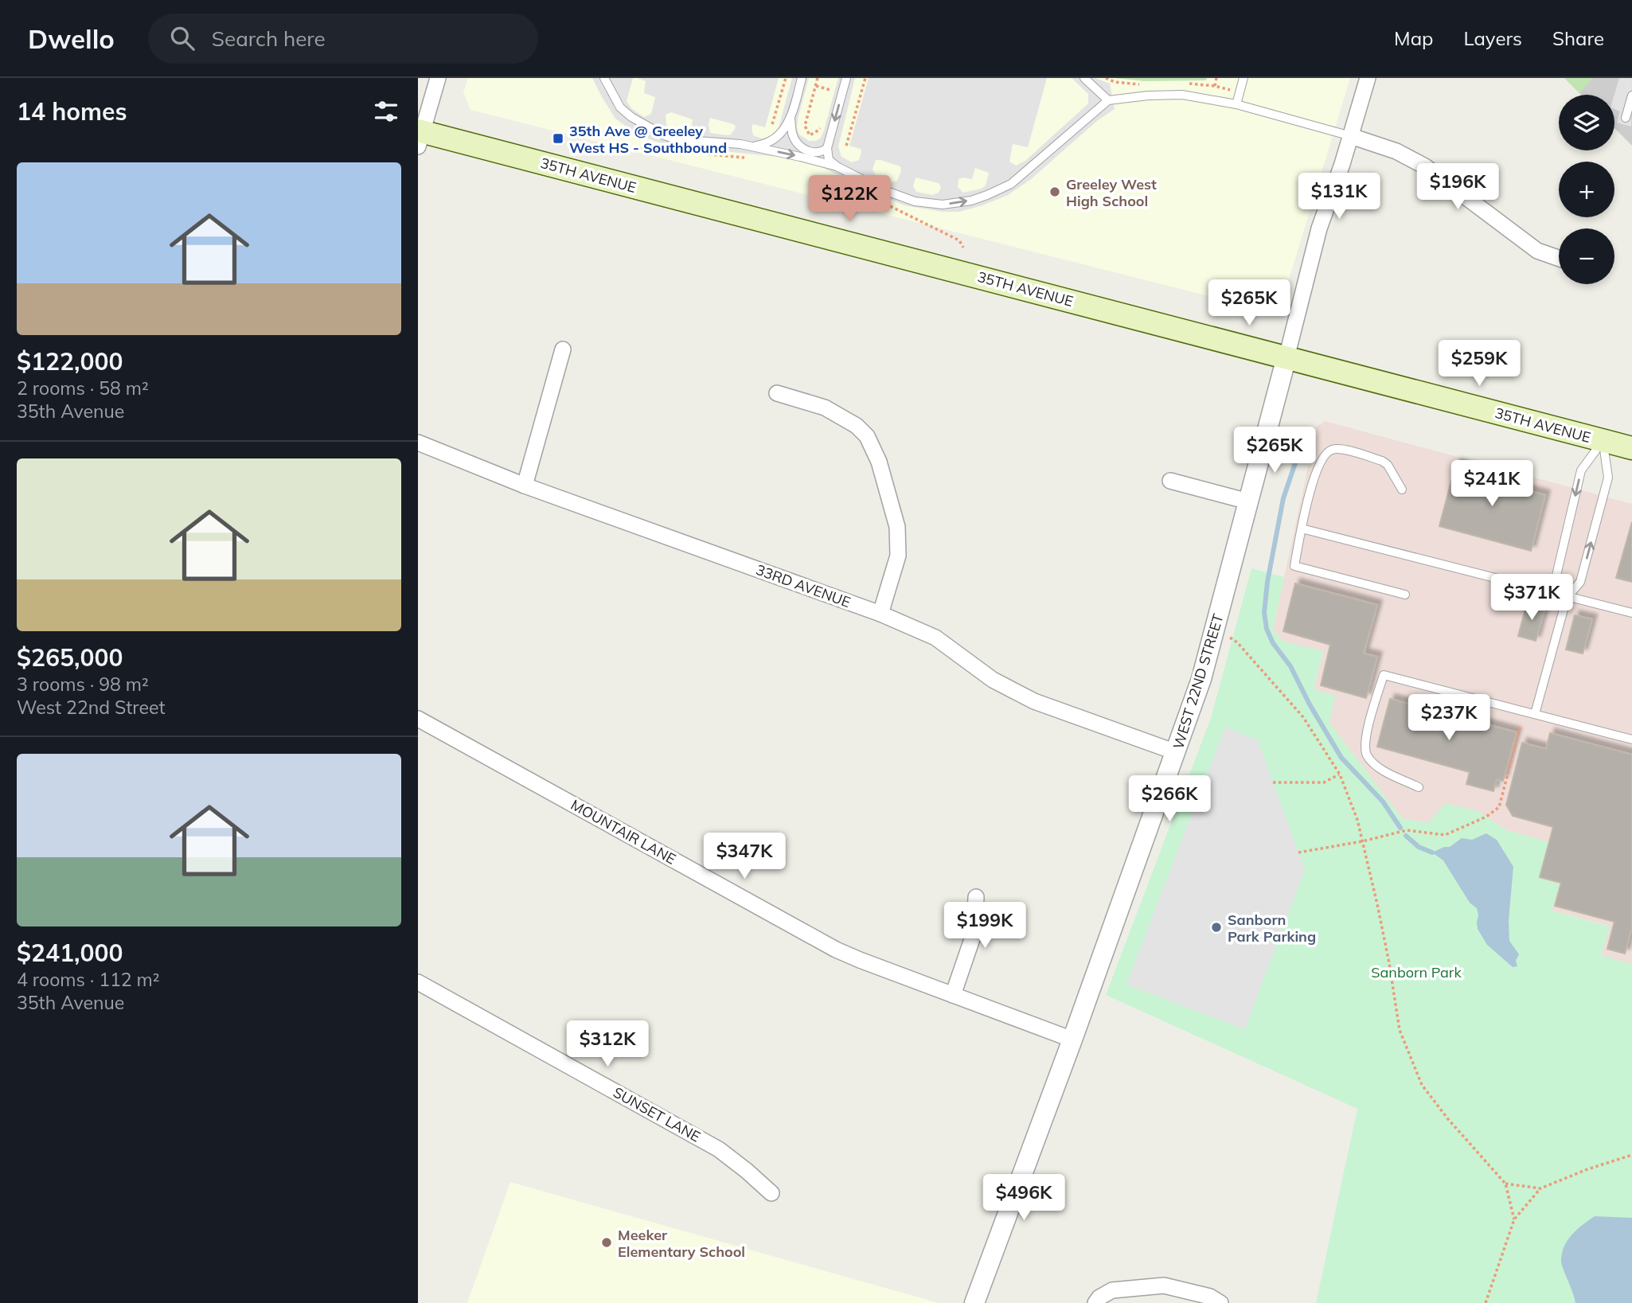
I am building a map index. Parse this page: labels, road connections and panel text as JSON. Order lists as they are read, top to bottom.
{
  "streets": {
    "main road": ["35TH AVENUE"],
    "street": [
      "33RD AVENUE",
      "WEST 22ND STREET",
      "MOUNTAIR LANE",
      "SUNSET LANE"
    ]
  },
  "crossings": [
    ["35TH AVENUE", "WEST 22ND STREET"],
    ["33RD AVENUE", "WEST 22ND STREET"],
    ["WEST 22ND STREET", "MOUNTAIR LANE"]
  ],
  "parks": ["Sanborn Park"],
  "places": {
    "transit": ["35th Ave @ Greeley West HS - Southbound"],
    "other": ["Greeley West High School", "Sanborn Park Parking", "Meeker Elementary School"]
  },
  "page": {
    "header": "Dwello",
    "search": "Search here",
    "nav": ["Map", "Layers", "Share"],
    "heading": "14 homes",
    "map_buttons": ["+", "−"],
    "list": [
      {
        "name": "$122,000",
        "note": "2 rooms · 58 m² · 35th Avenue"
      },
      {
        "name": "$265,000",
        "note": "3 rooms · 98 m² · West 22nd Street"
      },
      {
        "name": "$241,000",
        "note": "4 rooms · 112 m² · 35th Avenue"
      }
    ],
    "price": [
      "$196K",
      "$131K",
      "$122K",
      "$265K",
      "$259K",
      "$265K",
      "$241K",
      "$371K",
      "$237K",
      "$266K",
      "$347K",
      "$199K",
      "$312K",
      "$496K"
    ]
  }
}
